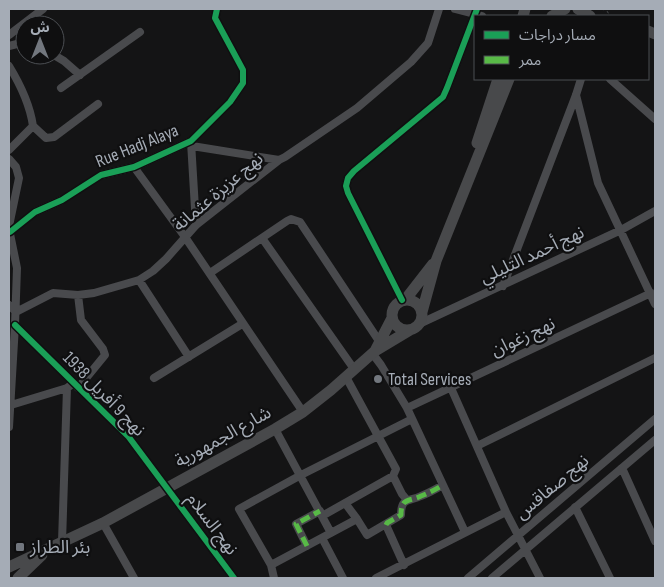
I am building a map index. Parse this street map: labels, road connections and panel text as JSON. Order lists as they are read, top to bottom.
{
  "streets": {
    "main road": ["شارع الجمهورية"],
    "street": [
      "Rue Hadj Alaya",
      "نهج عزيزة عثمانة",
      "نهج أحمد التليلي",
      "نهج زغوان",
      "نهج 9 أفريل 1938",
      "نهج صفاقس",
      "نهج السلام"
    ]
  },
  "crossings": [
    ["نهج 9 أفريل 1938", "شارع الجمهورية"],
    ["نهج 9 أفريل 1938", "نهج السلام"],
    ["شارع الجمهورية", "نهج السلام"]
  ],
  "places": {
    "other": ["Total Services"],
    "transit": ["بئر الطراز"]
  },
  "legend": ["مسار دراجات", "ممر"],
  "north": "top"
}
